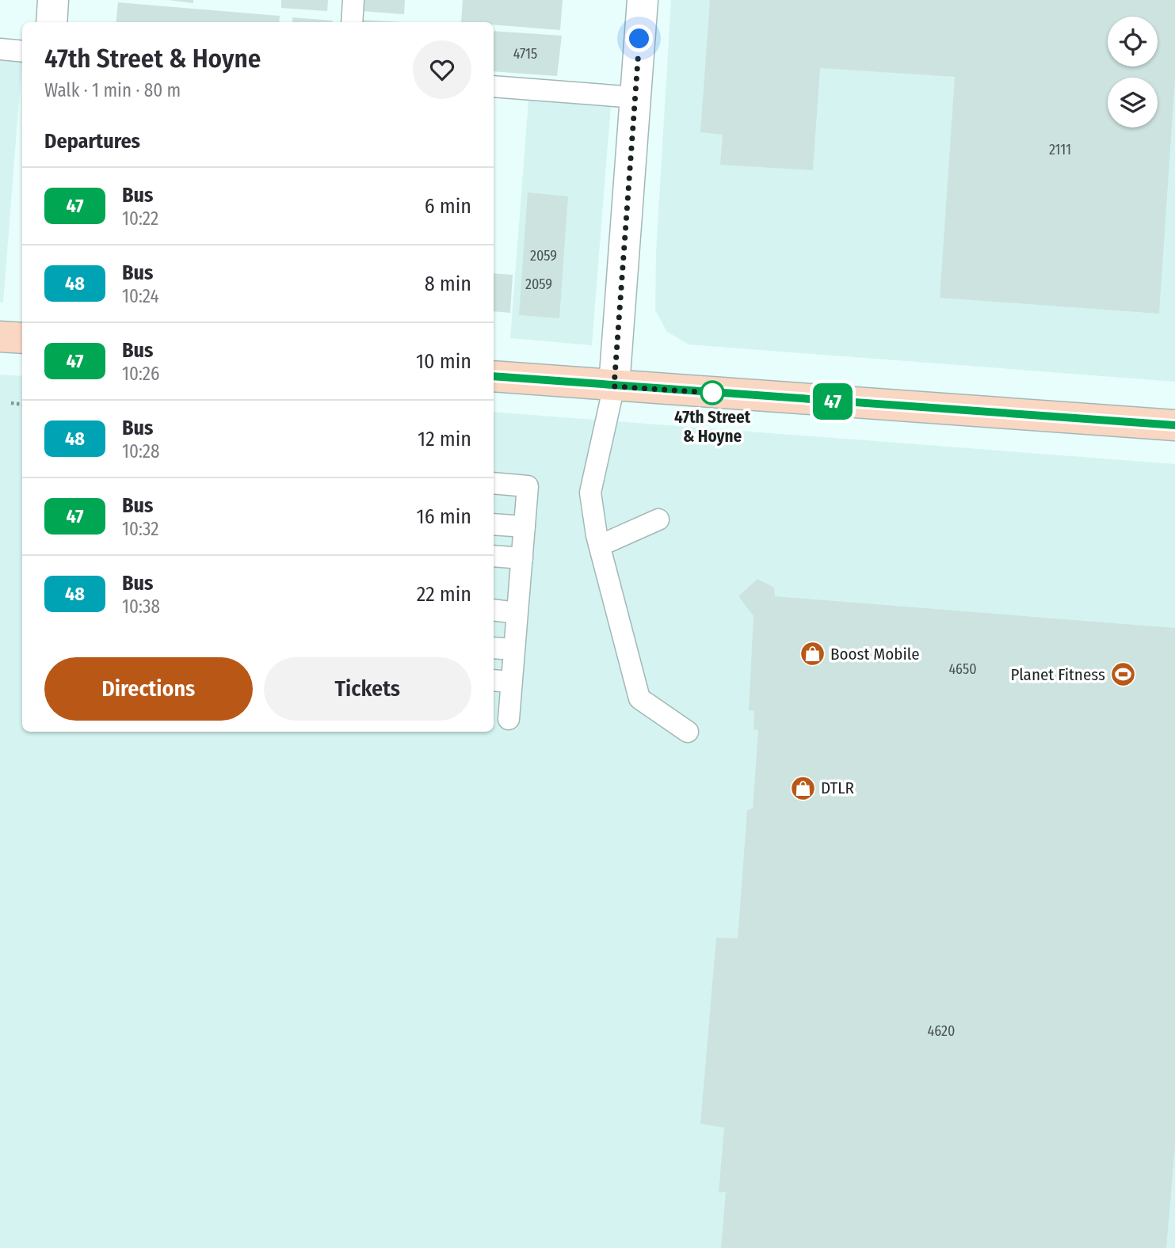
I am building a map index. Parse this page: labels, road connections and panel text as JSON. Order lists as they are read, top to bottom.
{
  "places": {
    "other": ["47th Street & Hoyne"],
    "shop": ["Boost Mobile", "DTLR"],
    "sports": ["Planet Fitness"]
  },
  "lines": ["bus line 47"],
  "house_numbers": [
    "4715",
    "2111",
    "2059",
    "2059",
    "4650",
    "4620"
  ],
  "page": {
    "on_map": "47",
    "heading": [
      ["47th Street & Hoyne", "Walk · 1 min · 80 m"],
      "Departures"
    ],
    "list": [
      {
        "mark": "47",
        "name": "Bus",
        "note": "10:22",
        "value": "6 min"
      },
      {
        "mark": "48",
        "name": "Bus",
        "note": "10:24",
        "value": "8 min"
      },
      {
        "mark": "47",
        "name": "Bus",
        "note": "10:26",
        "value": "10 min"
      },
      {
        "mark": "48",
        "name": "Bus",
        "note": "10:28",
        "value": "12 min"
      },
      {
        "mark": "47",
        "name": "Bus",
        "note": "10:32",
        "value": "16 min"
      },
      {
        "mark": "48",
        "name": "Bus",
        "note": "10:38",
        "value": "22 min"
      }
    ],
    "buttons": ["Directions", "Tickets"]
  }
}
